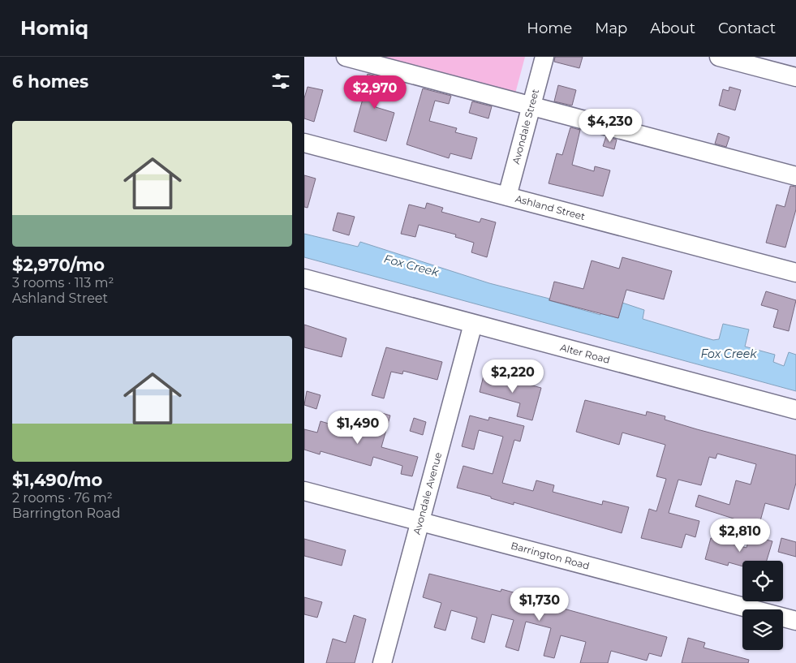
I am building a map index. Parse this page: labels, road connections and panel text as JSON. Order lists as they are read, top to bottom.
{
  "streets": {
    "street": [
      "Avondale Street",
      "Ashland Street",
      "Alter Road",
      "Avondale Avenue",
      "Barrington Road"
    ]
  },
  "crossings": [
    ["Avondale Street", "Ashland Street"],
    ["Alter Road", "Avondale Avenue"],
    ["Avondale Avenue", "Barrington Road"]
  ],
  "water": ["Fox Creek"],
  "page": {
    "header": "Homiq",
    "nav": [
      "Home",
      "Map",
      "About",
      "Contact"
    ],
    "heading": "6 homes",
    "price": [
      "$2,970",
      "$4,230",
      "$2,220",
      "$1,490",
      "$2,810",
      "$1,730"
    ],
    "list": [
      {
        "name": "$2,970/mo",
        "note": "3 rooms · 113 m² · Ashland Street"
      },
      {
        "name": "$1,490/mo",
        "note": "2 rooms · 76 m² · Barrington Road"
      }
    ]
  }
}
